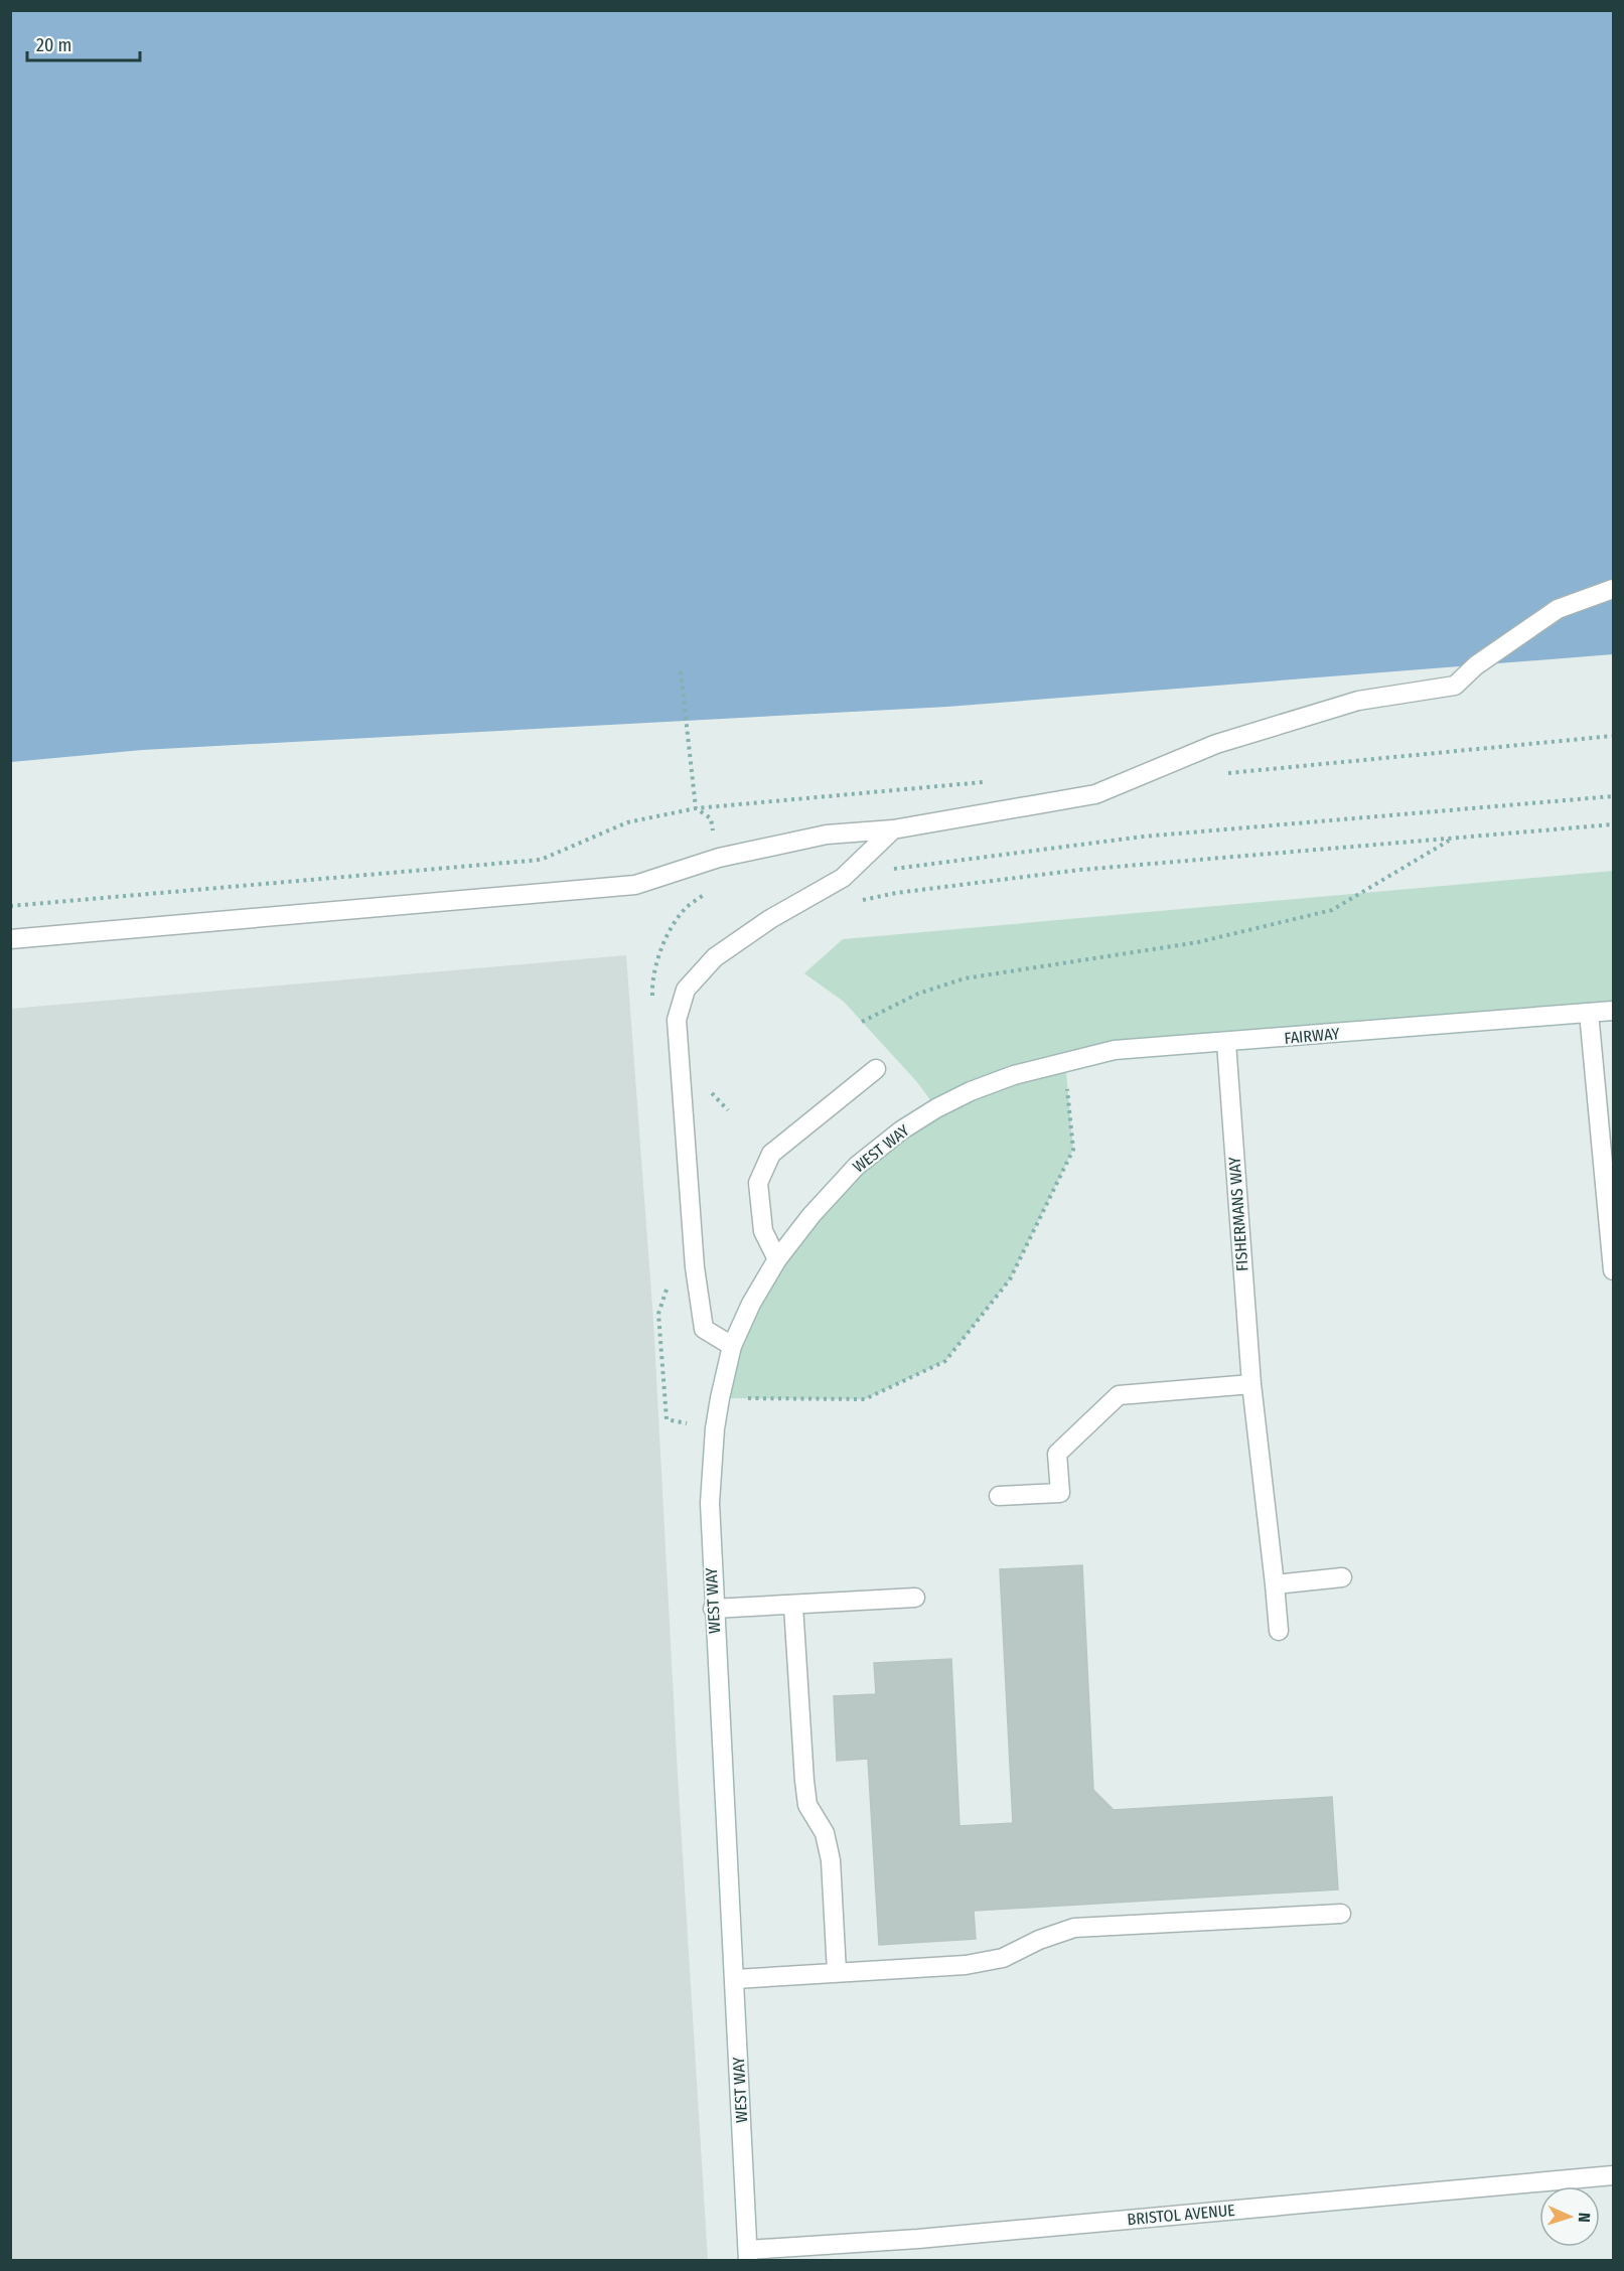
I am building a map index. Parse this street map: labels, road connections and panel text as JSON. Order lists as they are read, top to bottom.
{
  "streets": {
    "street": [
      "FAIRWAY",
      "WEST WAY",
      "FISHERMANS WAY",
      "BRISTOL AVENUE"
    ]
  },
  "crossings": [
    ["FAIRWAY", "WEST WAY"],
    ["FAIRWAY", "FISHERMANS WAY"],
    ["WEST WAY", "BRISTOL AVENUE"]
  ],
  "scale_bar": "20 m",
  "north": "right"
}
